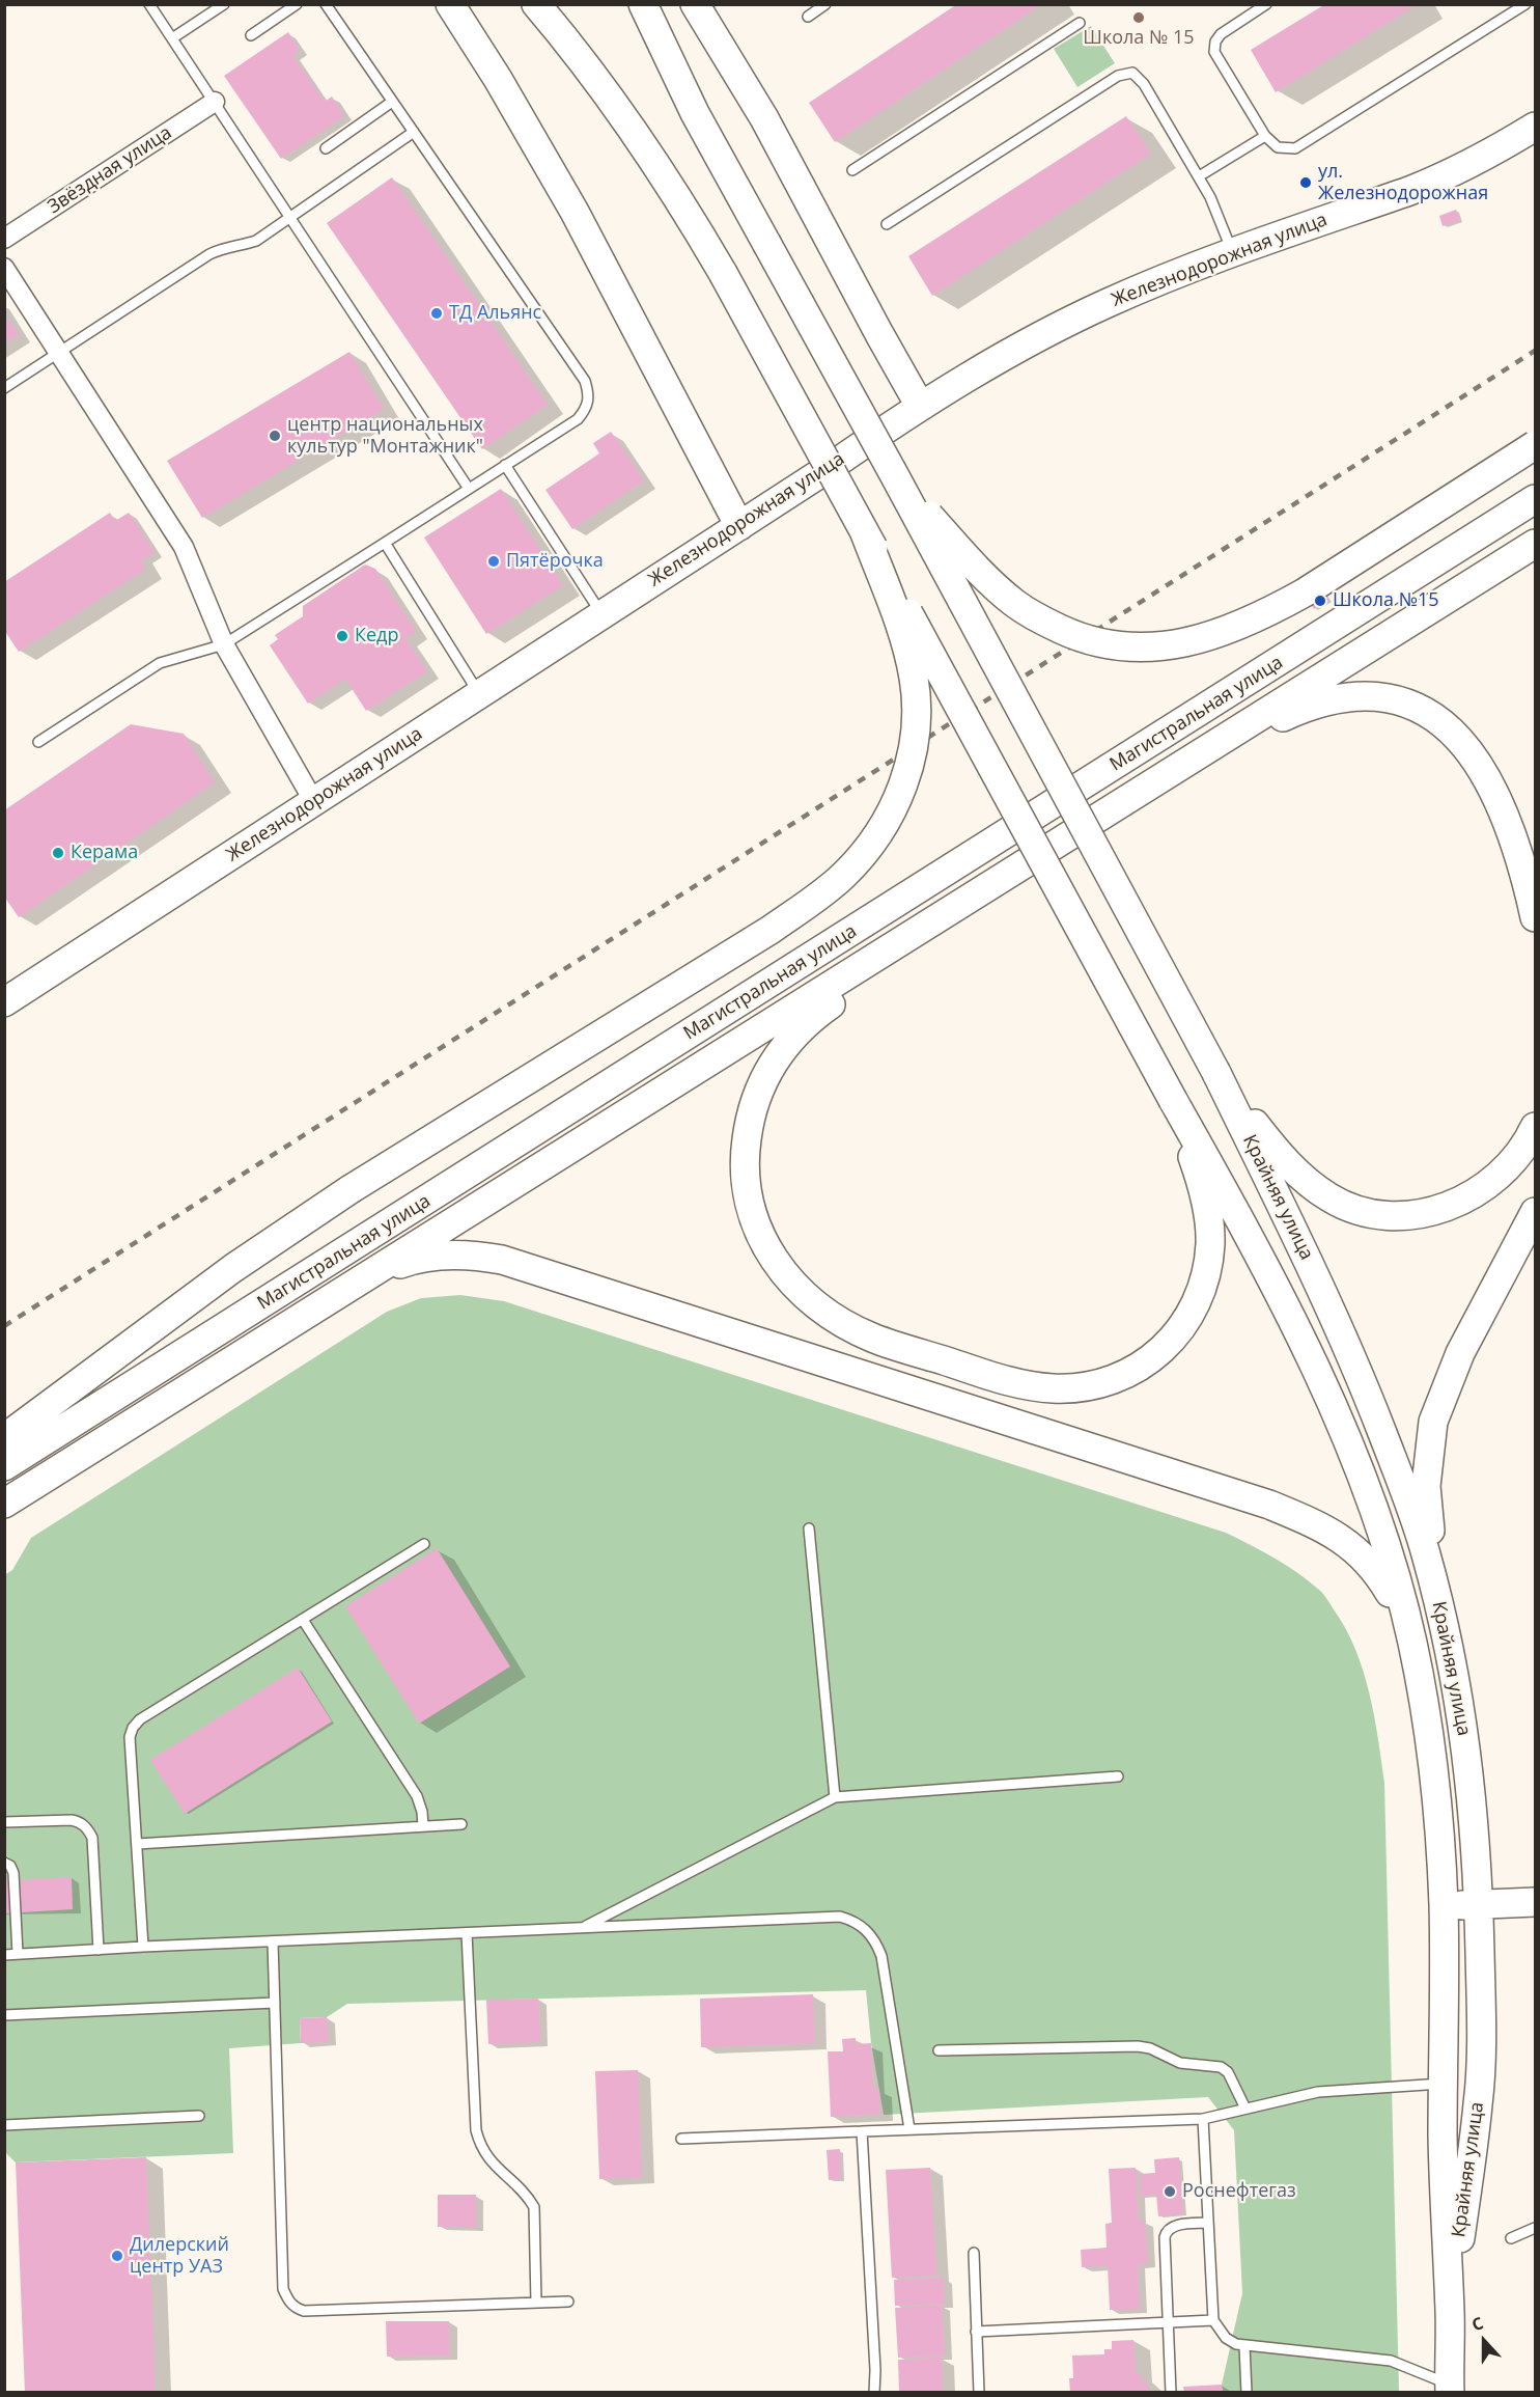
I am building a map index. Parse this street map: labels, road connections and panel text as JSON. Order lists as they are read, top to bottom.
{
  "streets": {
    "main road": ["Железнодорожная улица", "Магистральная улица", "Крайняя улица"],
    "street": ["Звёздная улица"]
  },
  "places": [
    "Школа № 15",
    "ул. Железнодорожная",
    "ТД Альянс",
    "центр национальных культур \"Монтажник\"",
    "Пятёрочка",
    "Школа №15",
    "Кедр",
    "Керама",
    "Роснефтегаз",
    "Дилерский центр УАЗ"
  ],
  "north": "top"
}
